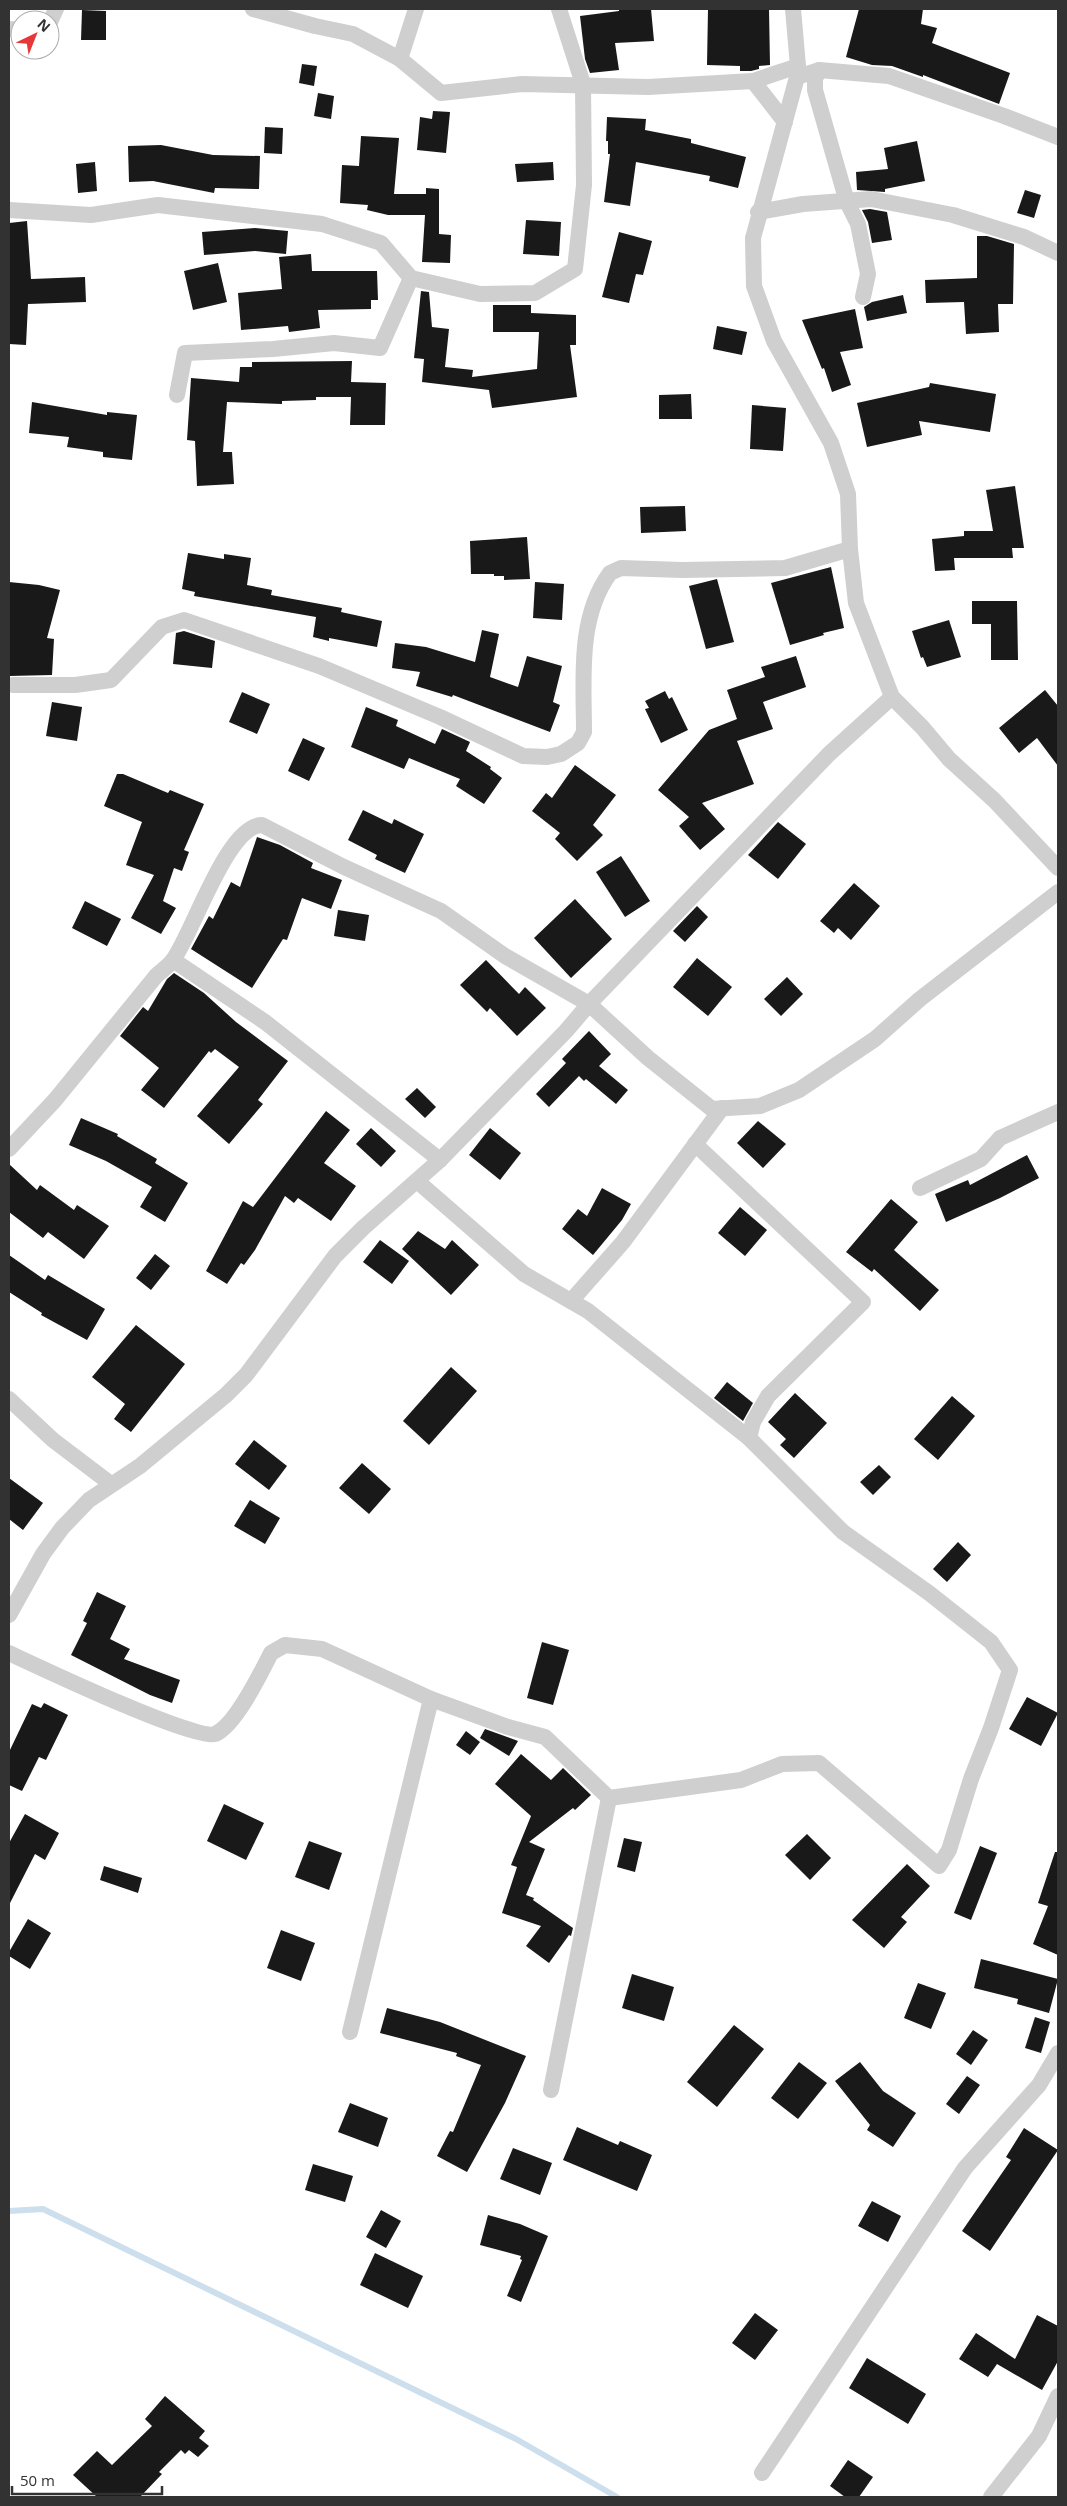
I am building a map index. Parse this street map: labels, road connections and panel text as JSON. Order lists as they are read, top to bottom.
{
  "scale_bar": "50 m",
  "north": "top right"
}
